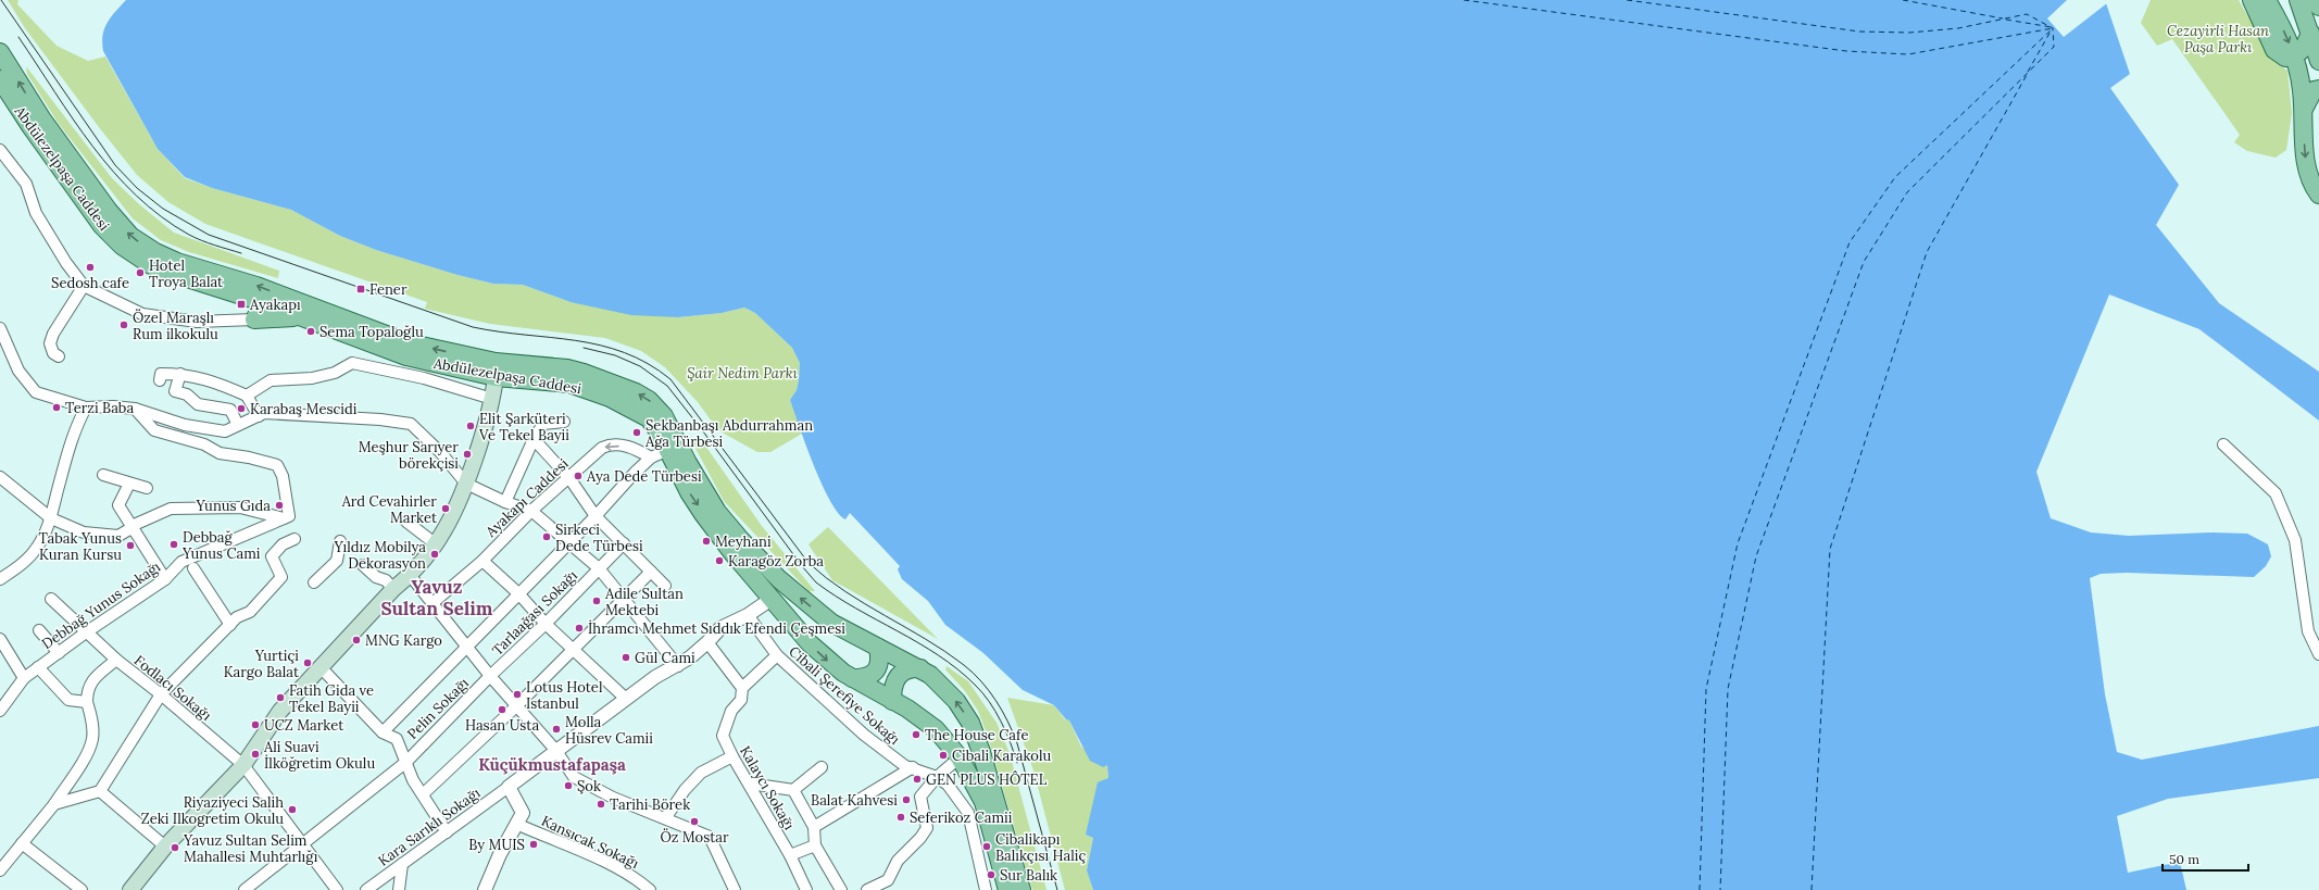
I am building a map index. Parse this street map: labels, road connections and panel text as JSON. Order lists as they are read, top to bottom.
{
  "streets": {
    "main road": ["Abdülezelpaşa Caddesi"],
    "street": [
      "Ayakapı Caddesi",
      "Debbağ Yunus Sokağı",
      "Tarlaağası Sokağı",
      "Fodlacı Sokağı",
      "Cibali Şerefiye Sokağı",
      "Pelin Sokağı",
      "Kalaycı Sokağı",
      "Kara Sarıklı Sokağı",
      "Kansıcak Sokağı"
    ]
  },
  "crossings": [
    ["Abdülezelpaşa Caddesi", "Ayakapı Caddesi"],
    ["Debbağ Yunus Sokağı", "Fodlacı Sokağı"],
    ["Tarlaağası Sokağı", "Pelin Sokağı"],
    ["Fodlacı Sokağı", "Pelin Sokağı"]
  ],
  "districts": ["Yavuz Sultan Selim", "Küçükmustafapaşa"],
  "parks": ["Cezayirli Hasan Paşa Parkı", "Şair Nedim Parkı"],
  "places": {
    "other": [
      "Sedosh cafe",
      "Hotel Troya Balat",
      "Özel Maraşlı Rum ilkokulu",
      "Sema Topaloğlu",
      "Terzi Baba",
      "Karabaş Mescidi",
      "Elit Şarküteri Ve Tekel Bayii",
      "Sekbanbaşı Abdurrahman Ağa Türbesi",
      "Meşhur Sarıyer börekçisi",
      "Aya Dede Türbesi",
      "Yunus Gıda",
      "Ard Cevahirler Market",
      "Sirkeci Dede Türbesi",
      "Meyhani",
      "Debbağ Yunus Cami",
      "Tabak Yunus Kuran Kursu",
      "Yıldız Mobilya Dekorasyon",
      "Karagöz Zorba",
      "Adile Sultan Mektebi",
      "İhramcı Mehmet Sıddık Efendi Çeşmesi",
      "MNG Kargo",
      "Gül Cami",
      "Yurtiçi Kargo Balat",
      "Lotus Hotel Istanbul",
      "Fatih Gida ve Tekel Bayii",
      "Hasan Usta",
      "UCZ Market",
      "Molla Hüsrev Camii",
      "The House Cafe",
      "Ali Suavi İlköğretim Okulu",
      "Cibali Karakolu",
      "GEN PLUS HÔTEL",
      "Şok",
      "Balat Kahvesi",
      "Tarihi Börek",
      "Riyaziyeci Salih Zeki Ilkogretim Okulu",
      "Seferikoz Camii",
      "Öz Mostar",
      "By MUIS",
      "Cibalikapı Balıkçısı Haliç",
      "Yavuz Sultan Selim Mahallesi Muhtarlığı",
      "Sur Balık"
    ],
    "transit": ["Fener", "Ayakapı"]
  },
  "scale_bar": "50 m"
}
